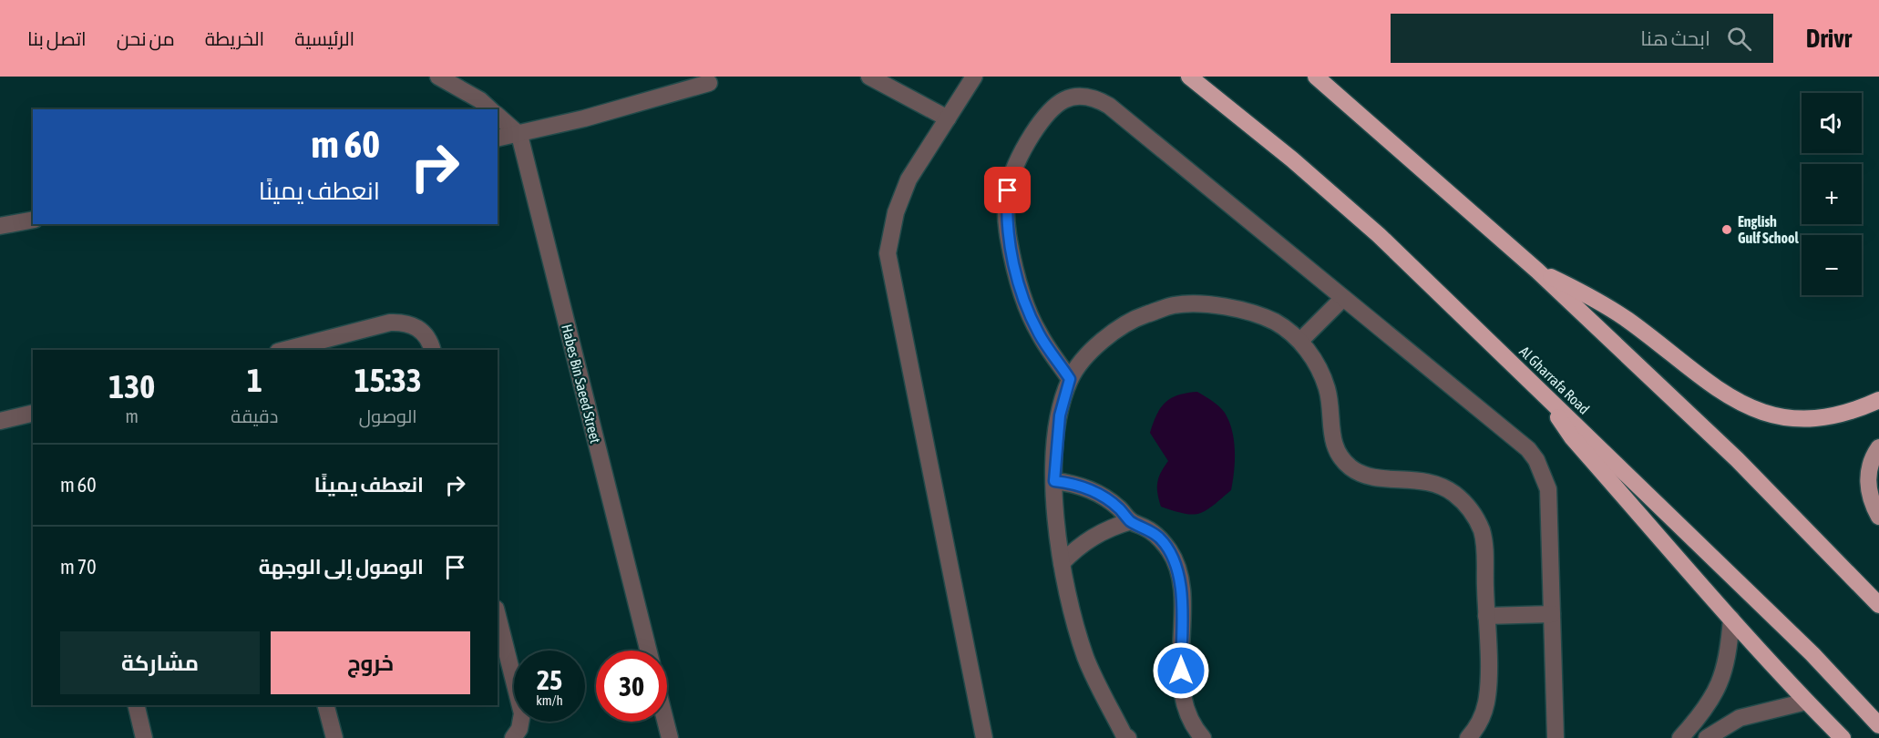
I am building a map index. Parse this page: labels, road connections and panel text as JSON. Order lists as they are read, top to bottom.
{
  "streets": {
    "highway": ["Al Gharrafa Road"],
    "street": ["Habes Bin Saeed Street"]
  },
  "places": ["English Gulf School"],
  "page": {
    "header": "Drivr",
    "search": "ابحث هنا",
    "nav": [
      "الرئيسية",
      "الخريطة",
      "من نحن",
      "اتصل بنا"
    ],
    "map_buttons": ["+", "−"],
    "turn": ["60 m", "انعطف يمينًا"],
    "eta": [
      "15:33",
      "الوصول",
      "1",
      "دقيقة",
      "130",
      "m"
    ],
    "list": [
      {
        "name": "انعطف يمينًا",
        "value": "60 m"
      },
      {
        "name": "الوصول إلى الوجهة",
        "value": "70 m"
      }
    ],
    "buttons": ["خروج", "مشاركة"],
    "speed": "25 km/h",
    "limit": "30"
  }
}
